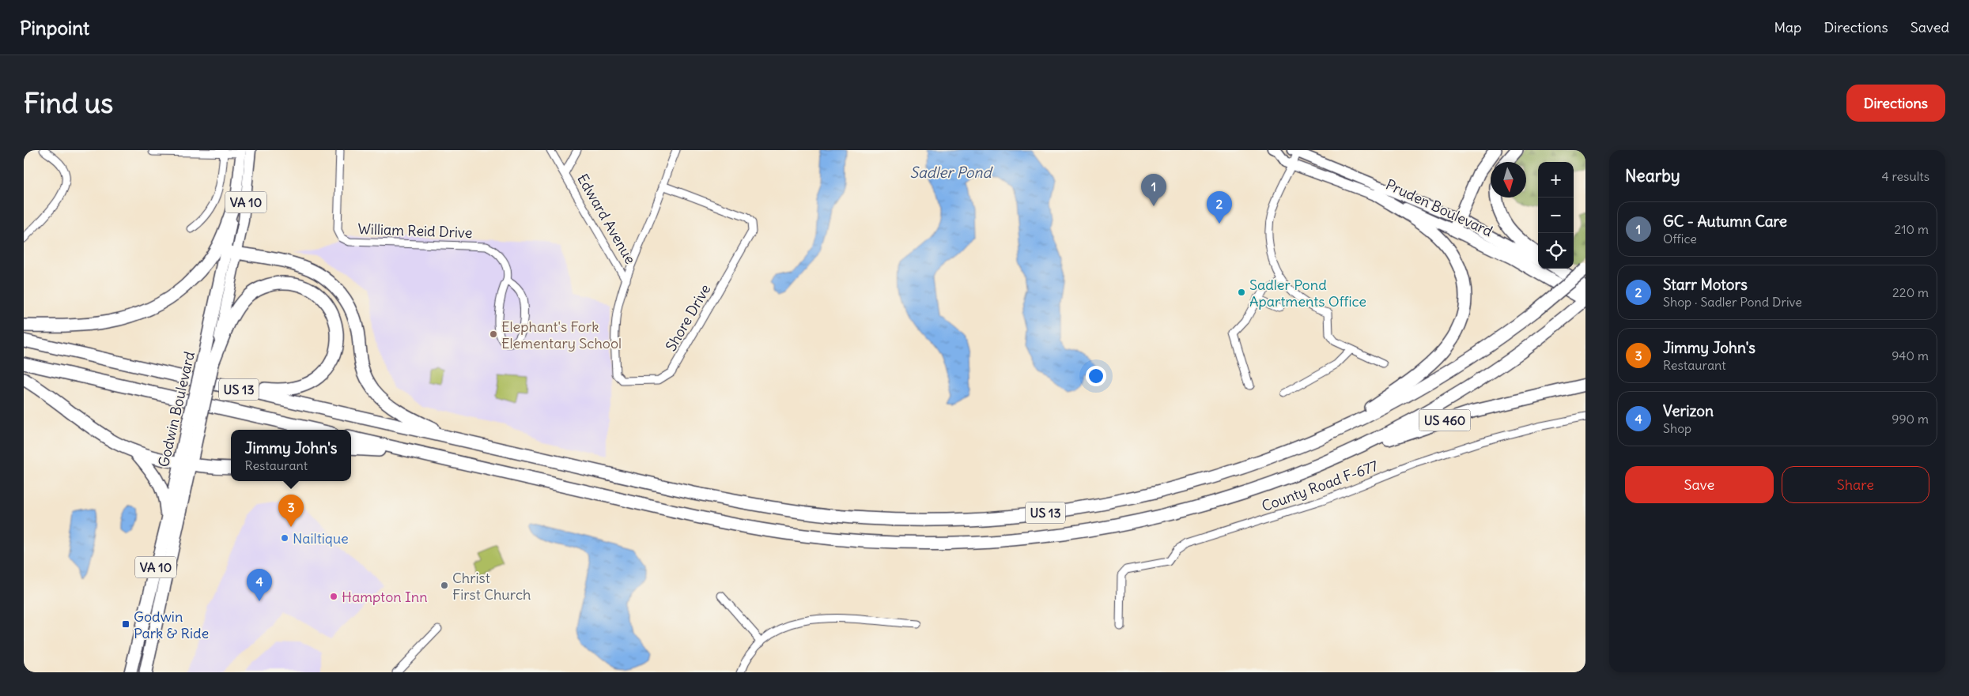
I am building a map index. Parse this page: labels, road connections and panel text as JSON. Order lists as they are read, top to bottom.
{
  "streets": {
    "highway": [
      "VA 10",
      "Pruden Boulevard",
      "US 13",
      "Godwin Boulevard",
      "US 460"
    ],
    "street": [
      "Edward Avenue",
      "William Reid Drive",
      "Shore Drive",
      "County Road F-677"
    ]
  },
  "crossings": [
    ["Pruden Boulevard", "US 13"],
    ["Edward Avenue", "Shore Drive"],
    ["US 13", "US 460"]
  ],
  "water": ["Sadler Pond"],
  "places": {
    "other": [
      "Sadler Pond Apartments Office",
      "Elephant's Fork Elementary School",
      "Nailtique",
      "Christ First Church",
      "Hampton Inn"
    ],
    "transit": ["Godwin Park & Ride"]
  },
  "north": "bottom",
  "page": {
    "header": "Pinpoint",
    "nav": ["Map", "Directions", "Saved"],
    "buttons": [
      "Directions",
      ["Save", "Share"]
    ],
    "title": "Find us",
    "heading": ["Nearby", "4 results"],
    "map_buttons": ["+", "−"],
    "pins": [
      "1",
      "2",
      "3",
      "4"
    ],
    "list": [
      {
        "mark": "1",
        "name": "GC - Autumn Care",
        "note": "Office",
        "value": "210 m"
      },
      {
        "mark": "2",
        "name": "Starr Motors",
        "note": "Shop · Sadler Pond Drive",
        "value": "220 m"
      },
      {
        "mark": "3",
        "name": "Jimmy John's",
        "note": "Restaurant",
        "value": "940 m"
      },
      {
        "mark": "4",
        "name": "Verizon",
        "note": "Shop",
        "value": "990 m"
      }
    ],
    "popup": ["Jimmy John's", "Restaurant"]
  }
}
